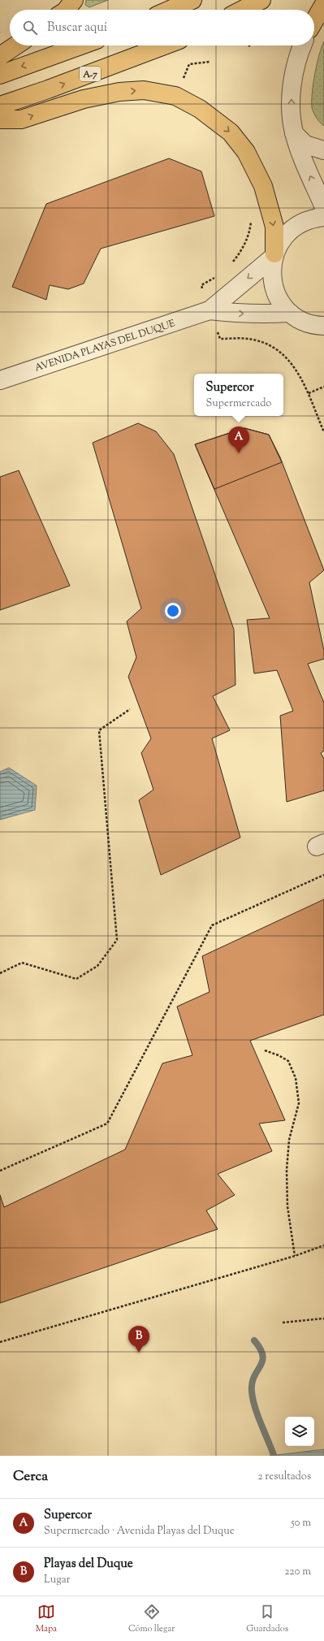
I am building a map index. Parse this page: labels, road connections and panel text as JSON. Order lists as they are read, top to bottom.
{
  "streets": {
    "highway": ["A-7"],
    "street": ["AVENIDA PLAYAS DEL DUQUE"]
  },
  "page": {
    "search": "Buscar aquí",
    "popup": ["Supercor", "Supermercado"],
    "pins": ["A", "B"],
    "heading": ["Cerca", "2 resultados"],
    "list": [
      {
        "mark": "A",
        "name": "Supercor",
        "note": "Supermercado · Avenida Playas del Duque",
        "value": "50 m"
      },
      {
        "mark": "B",
        "name": "Playas del Duque",
        "note": "Lugar",
        "value": "220 m"
      }
    ],
    "nav": ["Mapa", "Cómo llegar", "Guardados"]
  }
}
